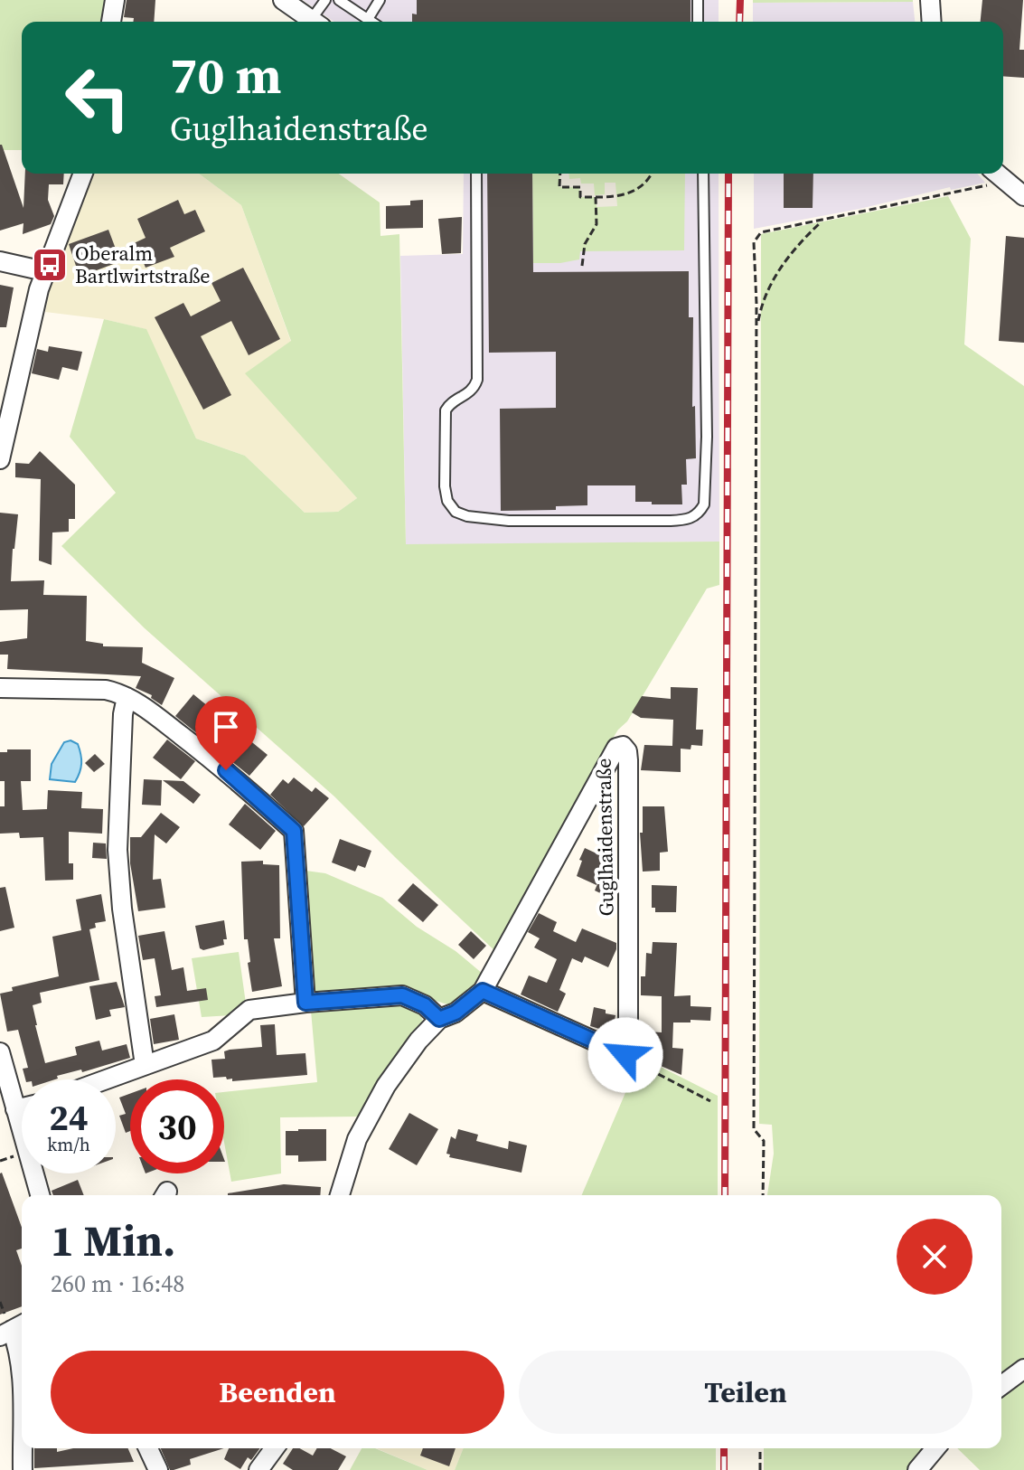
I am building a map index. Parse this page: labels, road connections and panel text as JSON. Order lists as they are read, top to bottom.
{
  "streets": {
    "street": ["Guglhaidenstraße"]
  },
  "places": {
    "bus stop": ["Oberalm Bartlwirtstraße"]
  },
  "page": {
    "turn": ["70 m", "Guglhaidenstraße"],
    "speed": "24 km/h",
    "limit": "30",
    "heading": ["1 Min.", "260 m · 16:48"],
    "buttons": ["Beenden", "Teilen"]
  }
}
